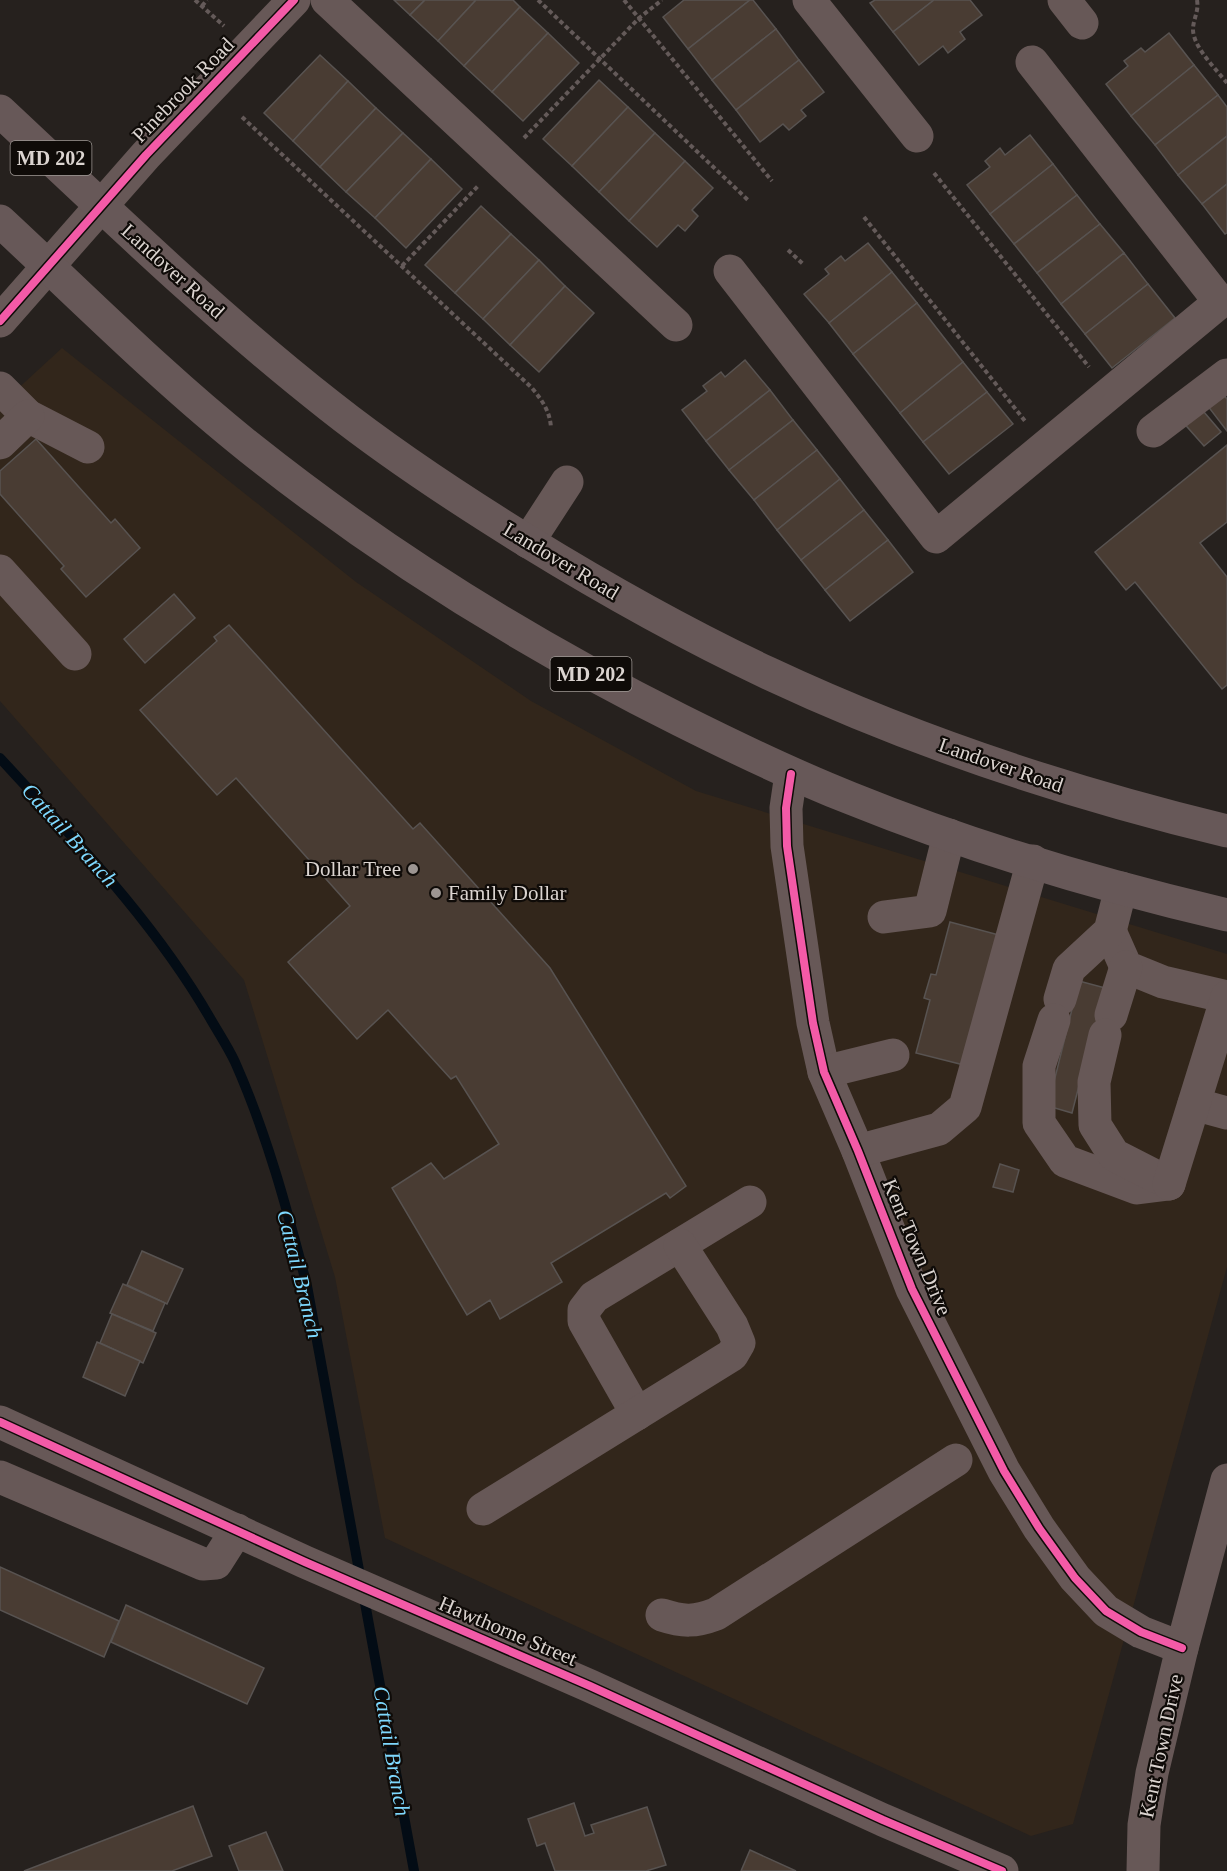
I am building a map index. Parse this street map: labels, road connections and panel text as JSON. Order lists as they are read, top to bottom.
{
  "streets": {
    "main road": ["MD 202", "Landover Road"],
    "street": ["Pinebrook Road", "Kent Town Drive", "Hawthorne Street"]
  },
  "crossings": [
    ["Pinebrook Road", "MD 202"],
    ["Pinebrook Road", "Landover Road"],
    ["MD 202", "Kent Town Drive"]
  ],
  "water": ["Cattail Branch"],
  "places": ["Dollar Tree", "Family Dollar"]
}
